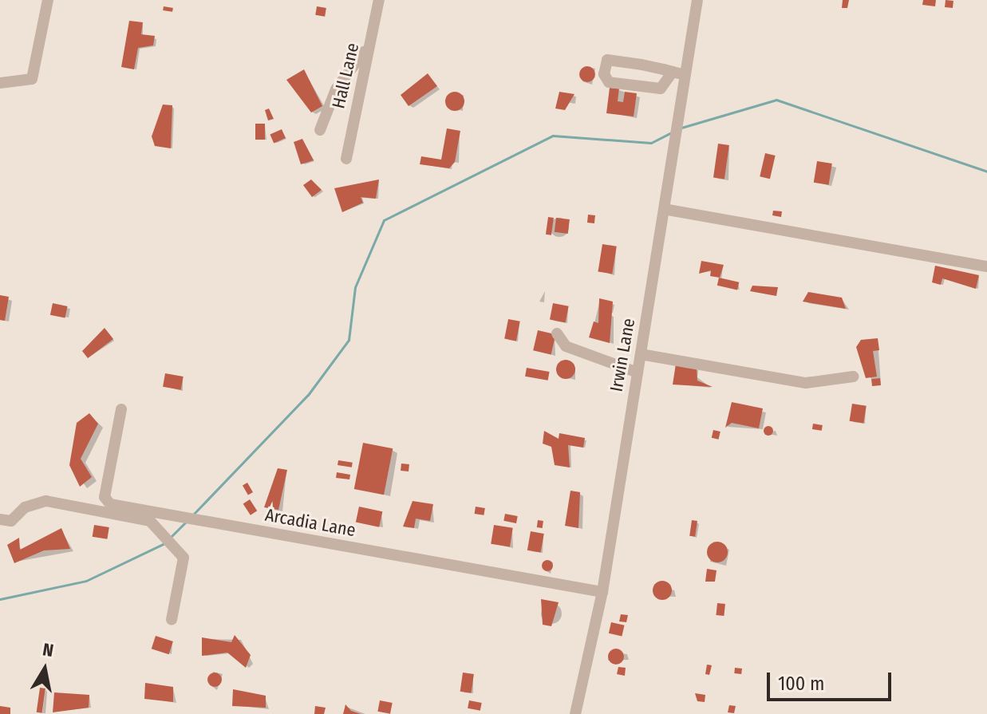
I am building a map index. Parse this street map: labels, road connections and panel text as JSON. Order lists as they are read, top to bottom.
{
  "streets": {
    "street": ["Hall Lane", "Irwin Lane", "Arcadia Lane"]
  },
  "crossings": [
    ["Irwin Lane", "Arcadia Lane"]
  ],
  "scale_bar": "100 m",
  "north": "top"
}
